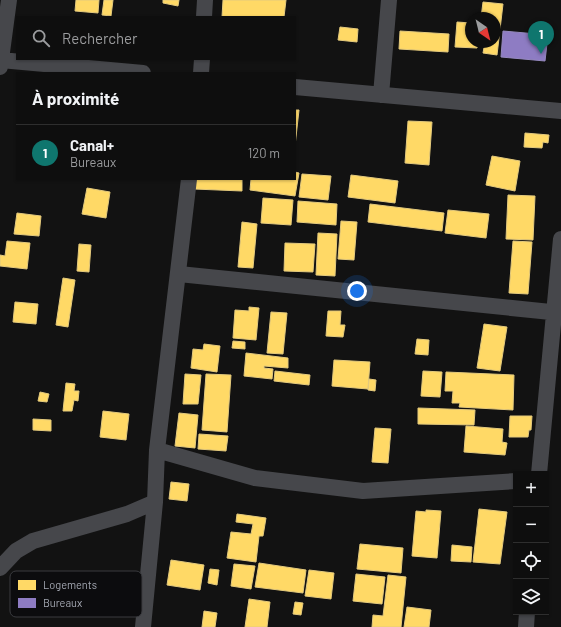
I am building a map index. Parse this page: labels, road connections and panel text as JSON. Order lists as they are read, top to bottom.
{
  "legend": ["Logements", "Bureaux"],
  "north": "bottom right",
  "page": {
    "search": "Rechercher",
    "pins": "1",
    "heading": "À proximité",
    "list": [
      {
        "mark": "1",
        "name": "Canal+",
        "note": "Bureaux",
        "value": "120 m"
      }
    ],
    "map_buttons": ["+", "−"]
  }
}
